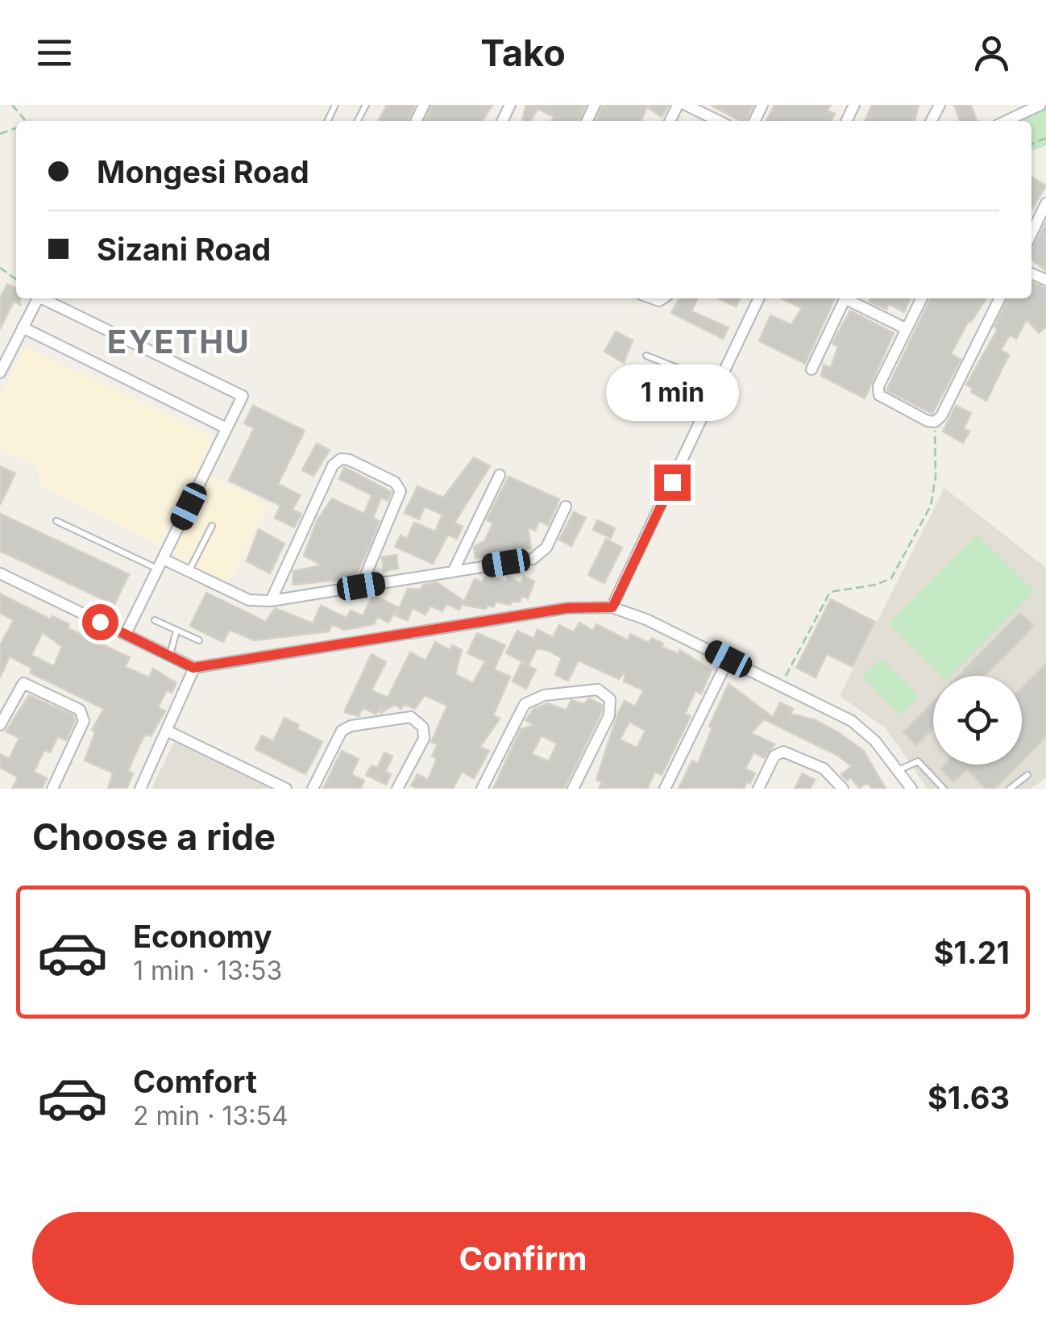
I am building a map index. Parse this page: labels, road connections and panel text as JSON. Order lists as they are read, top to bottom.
{
  "districts": ["EYETHU"],
  "page": {
    "header": "Tako",
    "banner": ["Mongesi Road", "Sizani Road"],
    "bubble": "1 min",
    "heading": "Choose a ride",
    "list": [
      {
        "name": "Economy",
        "note": "1 min · 13:53",
        "value": "$1.21"
      },
      {
        "name": "Comfort",
        "note": "2 min · 13:54",
        "value": "$1.63"
      }
    ],
    "buttons": "Confirm"
  }
}
